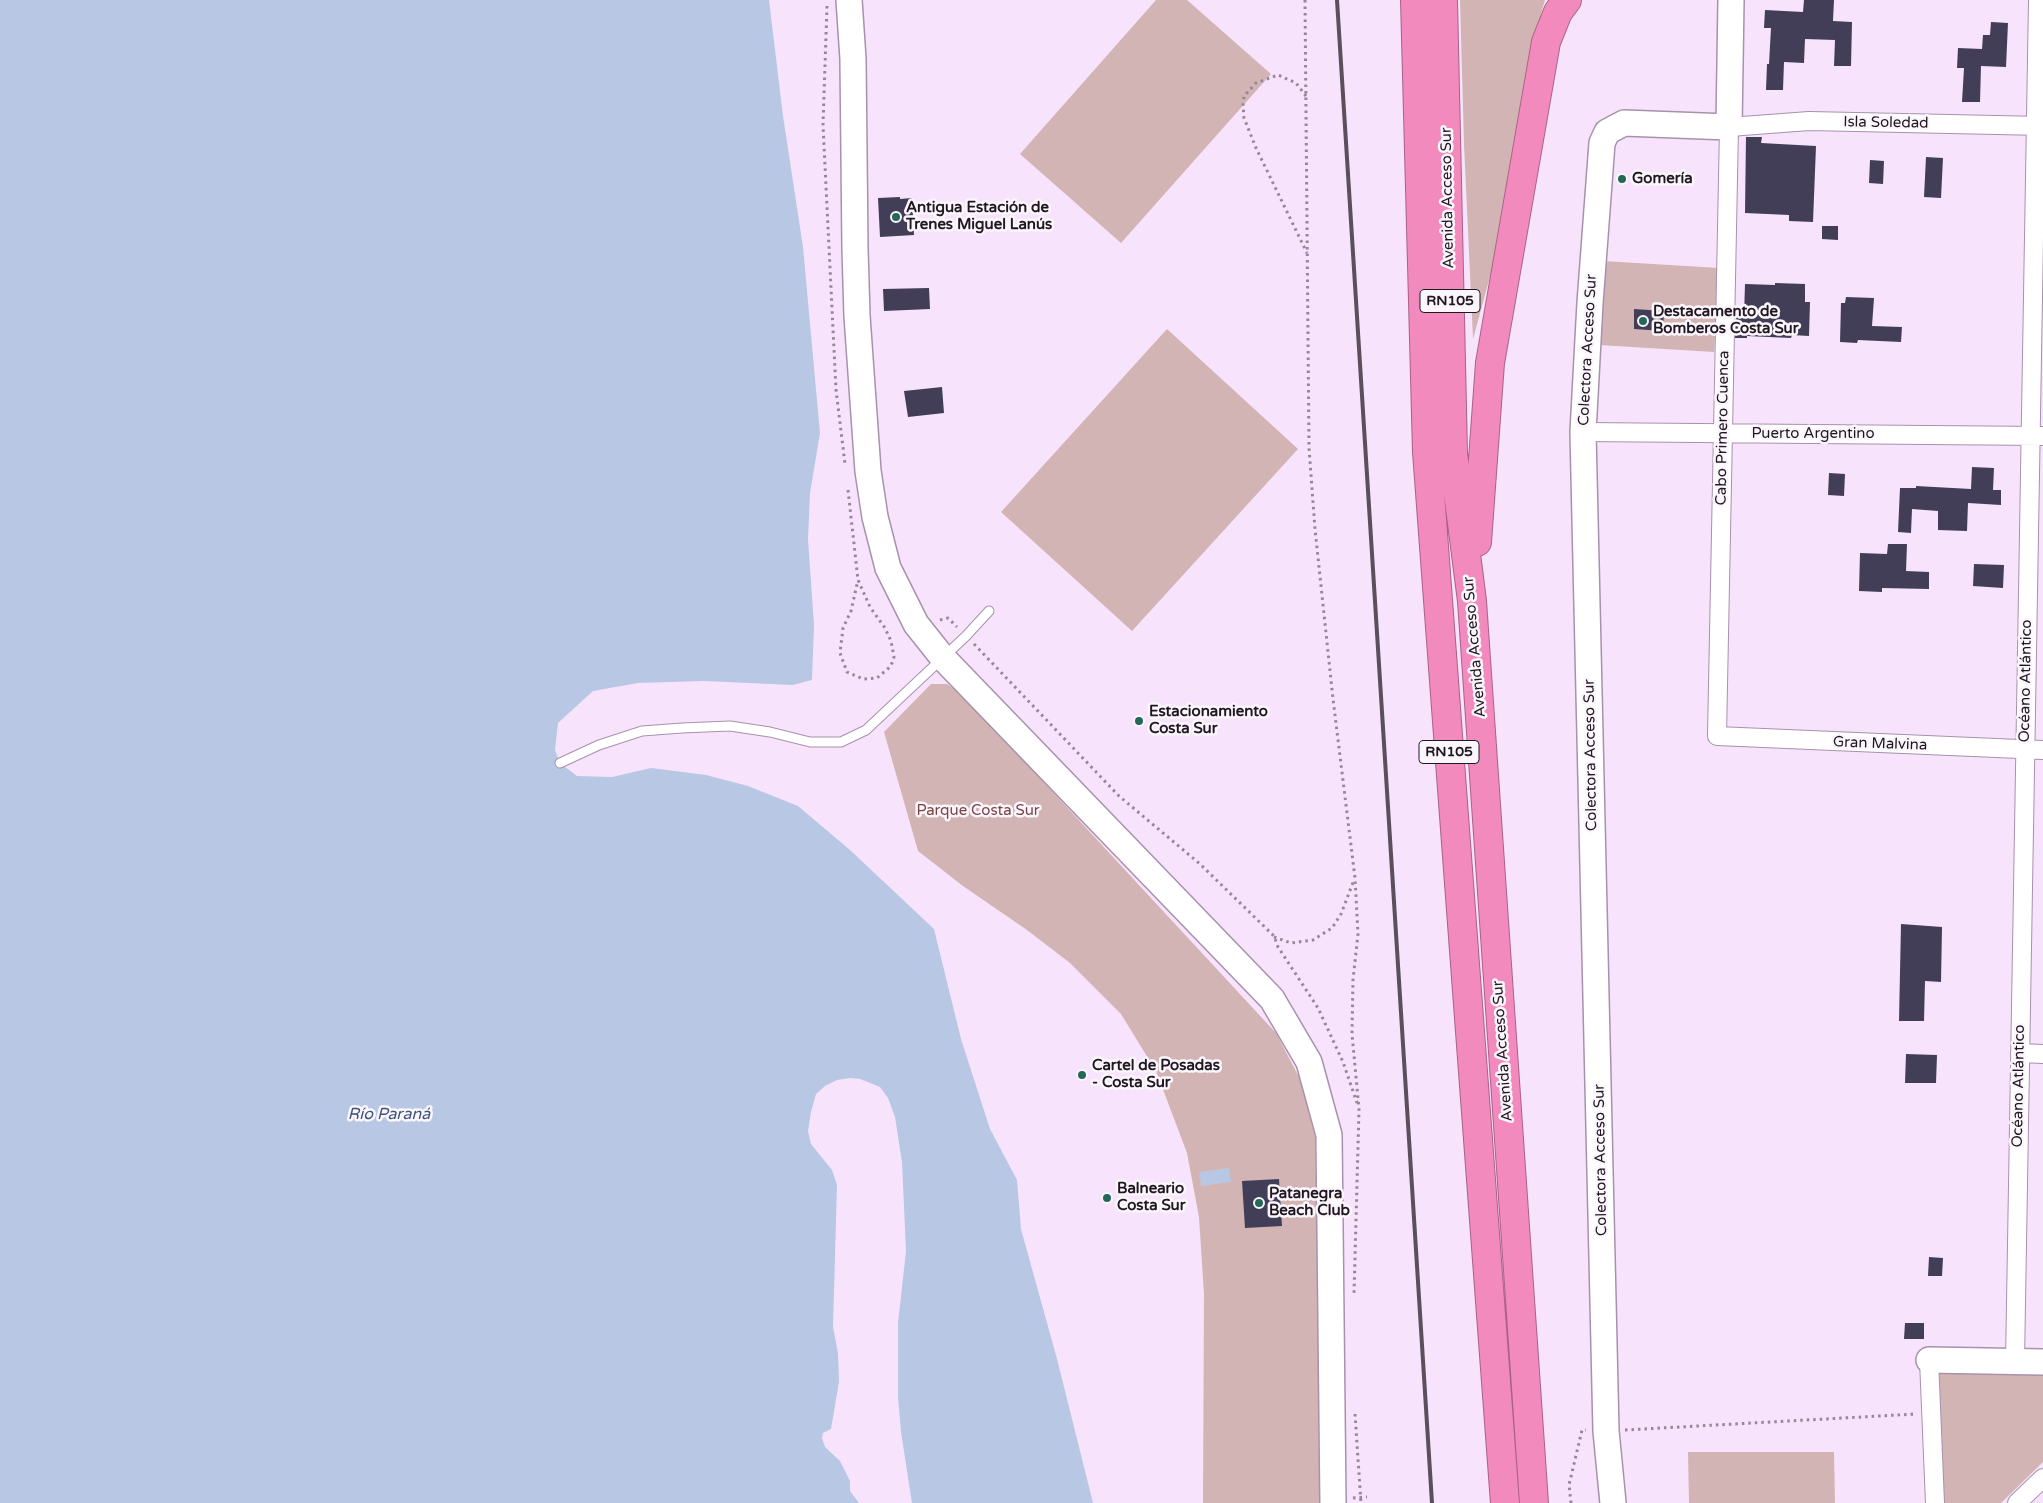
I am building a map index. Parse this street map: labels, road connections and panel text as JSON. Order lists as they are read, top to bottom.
{
  "streets": {
    "highway": ["Avenida Acceso Sur", "RN105"],
    "main road": ["Colectora Acceso Sur", "Cabo Primero Cuenca"],
    "street": [
      "Isla Soledad",
      "Puerto Argentino",
      "Océano Atlántico",
      "Gran Malvina"
    ]
  },
  "crossings": [
    ["Isla Soledad", "Colectora Acceso Sur"],
    ["Isla Soledad", "Cabo Primero Cuenca"],
    ["Isla Soledad", "Océano Atlántico"],
    ["Colectora Acceso Sur", "Cabo Primero Cuenca"],
    ["Colectora Acceso Sur", "Puerto Argentino"],
    ["Cabo Primero Cuenca", "Puerto Argentino"],
    ["Cabo Primero Cuenca", "Gran Malvina"],
    ["Puerto Argentino", "Océano Atlántico"],
    ["Océano Atlántico", "Gran Malvina"]
  ],
  "water": ["Río Paraná"],
  "parks": ["Parque Costa Sur"],
  "places": [
    "Gomería",
    "Antigua Estación de Trenes Miguel Lanús",
    "Destacamento de Bomberos Costa Sur",
    "Estacionamiento Costa Sur",
    "Cartel de Posadas - Costa Sur",
    "Balneario Costa Sur",
    "Patanegra Beach Club"
  ]
}
